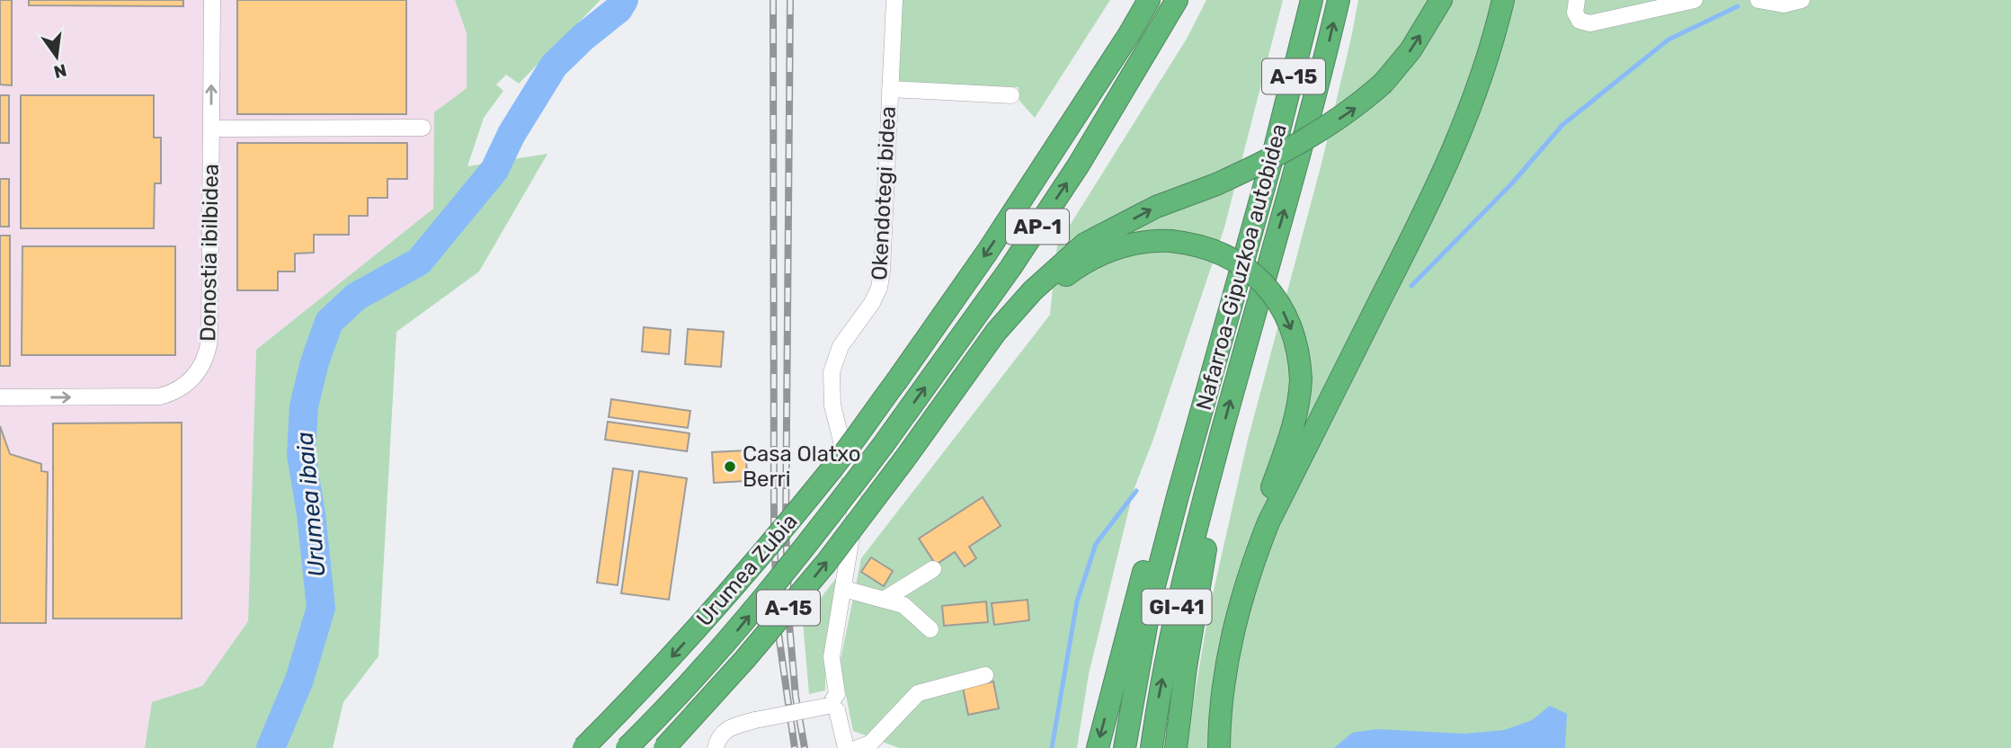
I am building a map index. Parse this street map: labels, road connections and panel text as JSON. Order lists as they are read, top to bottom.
{
  "streets": {
    "highway": [
      "A-15",
      "AP-1",
      "Nafarroa-Gipuzkoa autobidea",
      "Urumea Zubia",
      "GI-41"
    ],
    "street": ["Okendotegi bidea", "Donostia ibilbidea"]
  },
  "crossings": [
    ["AP-1", "Urumea Zubia"],
    ["Nafarroa-Gipuzkoa autobidea", "GI-41"]
  ],
  "water": ["Urumea ibaia"],
  "places": ["Casa Olatxo Berri"],
  "north": "bottom"
}
